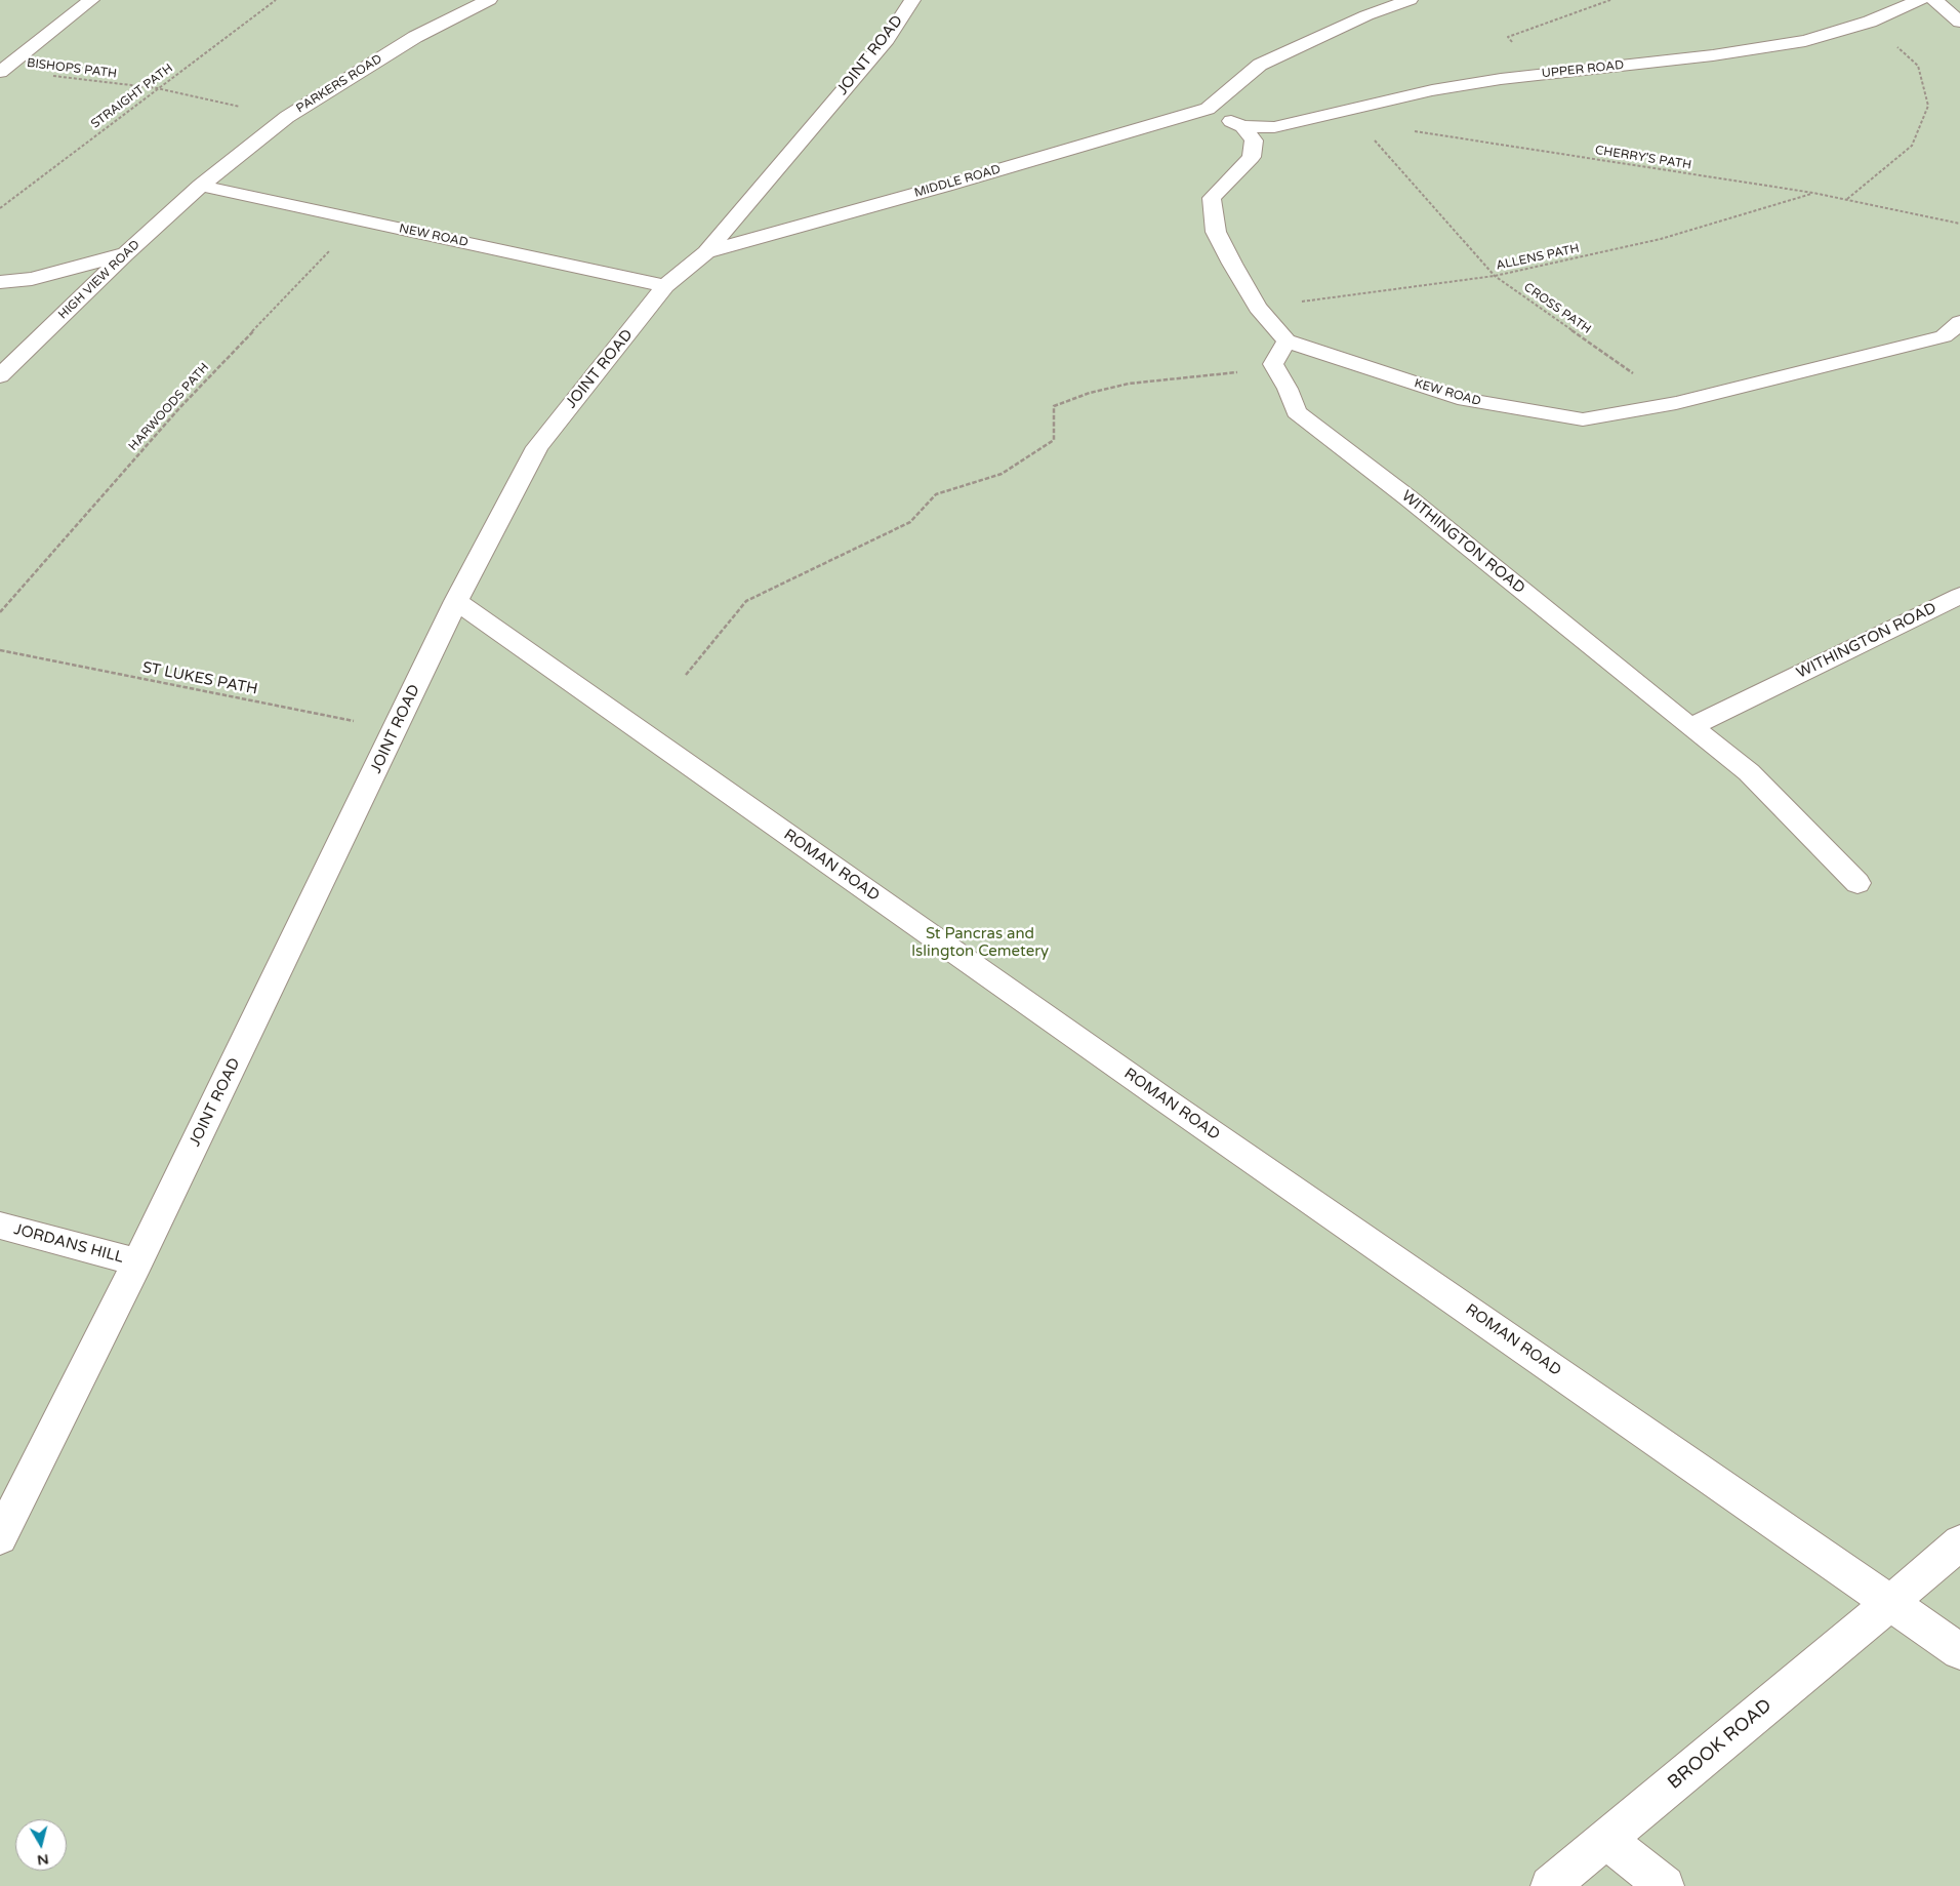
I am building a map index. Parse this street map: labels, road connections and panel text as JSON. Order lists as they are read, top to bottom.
{
  "streets": {
    "lane": [
      "JOINT ROAD",
      "UPPER ROAD",
      "PARKERS ROAD",
      "MIDDLE ROAD",
      "NEW ROAD",
      "HIGH VIEW ROAD",
      "KEW ROAD",
      "WITHINGTON ROAD",
      "ROMAN ROAD",
      "JORDANS HILL",
      "BROOK ROAD"
    ],
    "path": [
      "BISHOPS PATH",
      "STRAIGHT PATH",
      "CHERRY'S PATH",
      "ALLENS PATH",
      "CROSS PATH",
      "HARWOODS PATH",
      "ST LUKES PATH"
    ]
  },
  "crossings": [
    ["JOINT ROAD", "MIDDLE ROAD"],
    ["JOINT ROAD", "NEW ROAD"],
    ["JOINT ROAD", "ST LUKES PATH"],
    ["JOINT ROAD", "ROMAN ROAD"],
    ["JOINT ROAD", "JORDANS HILL"],
    ["BISHOPS PATH", "PARKERS ROAD"],
    ["BISHOPS PATH", "STRAIGHT PATH"],
    ["UPPER ROAD", "CROSS PATH"],
    ["PARKERS ROAD", "NEW ROAD"],
    ["PARKERS ROAD", "HIGH VIEW ROAD"],
    ["CHERRY'S PATH", "ALLENS PATH"],
    ["NEW ROAD", "HIGH VIEW ROAD"],
    ["NEW ROAD", "HARWOODS PATH"],
    ["ALLENS PATH", "CROSS PATH"],
    ["CROSS PATH", "KEW ROAD"],
    ["ROMAN ROAD", "BROOK ROAD"]
  ],
  "parks": ["St Pancras and Islington Cemetery"],
  "north": "bottom"
}
